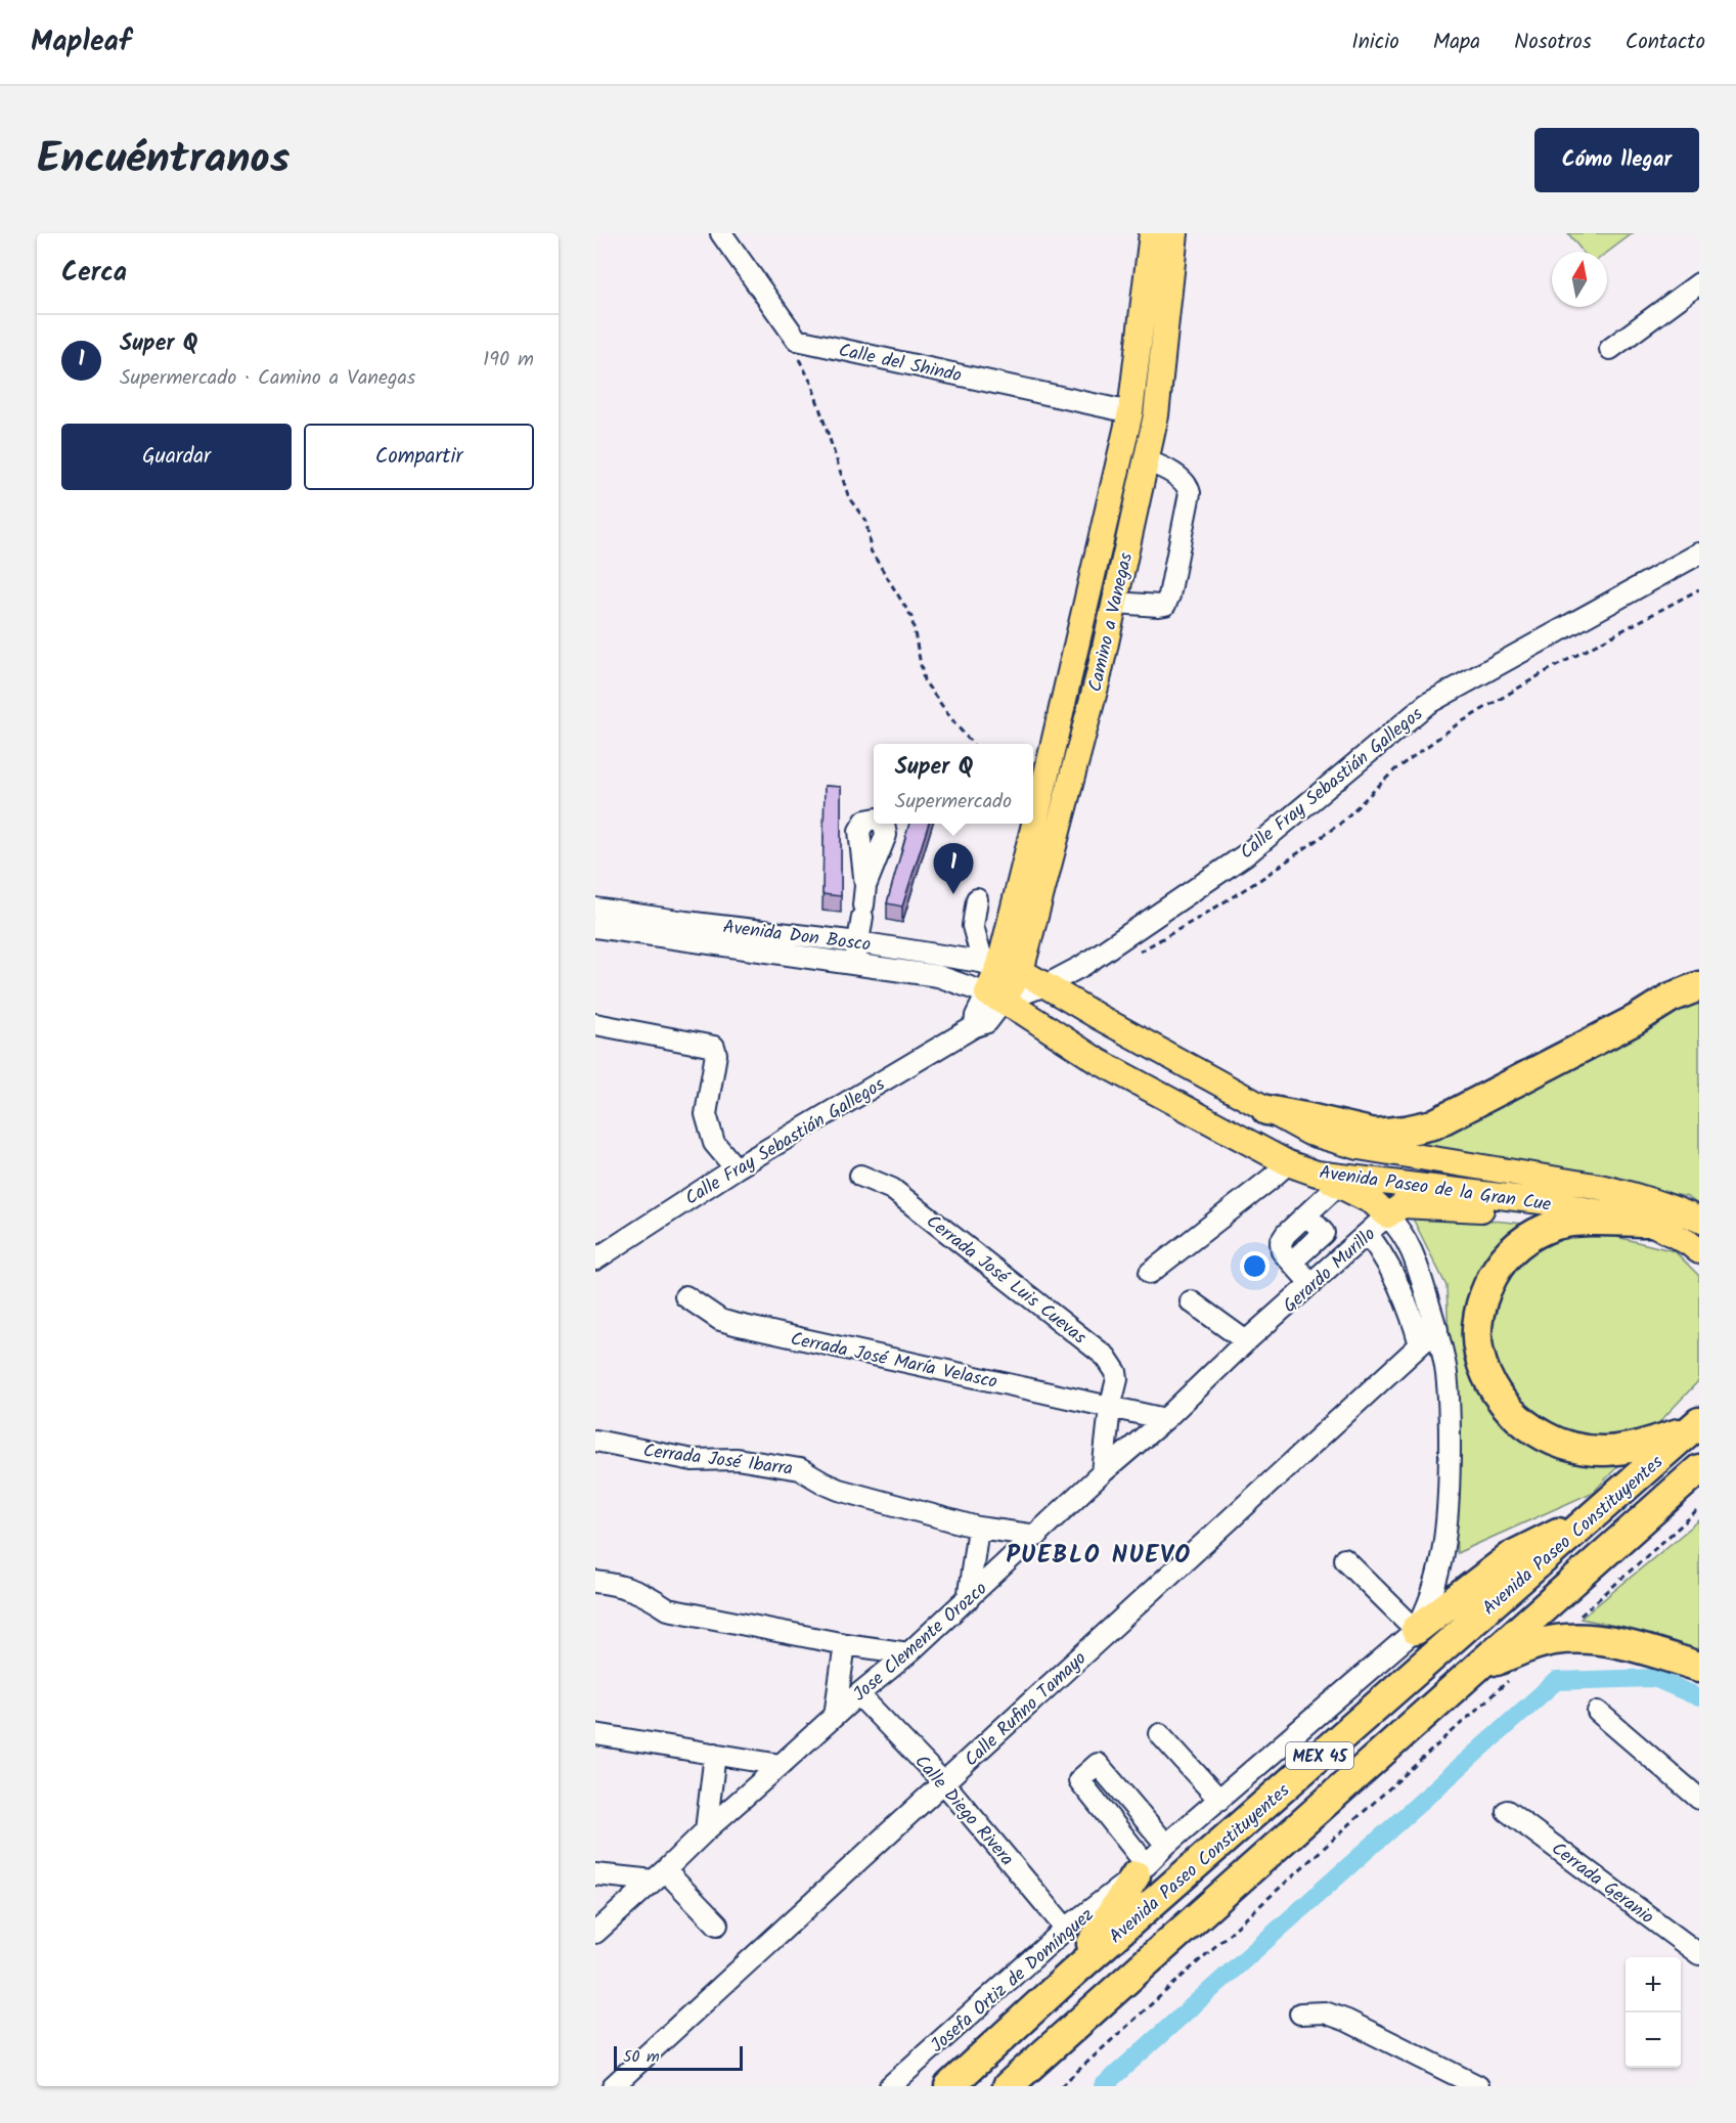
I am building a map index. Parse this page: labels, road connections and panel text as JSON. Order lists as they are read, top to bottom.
{
  "streets": {
    "highway": ["Avenida Paseo Constituyentes", "MEX 45"],
    "main road": ["Camino a Vanegas", "Avenida Paseo de la Gran Cue"],
    "street": [
      "Calle del Shindo",
      "Calle Fray Sebastián Gallegos",
      "Avenida Don Bosco",
      "Gerardo Murillo",
      "Cerrada José Luis Cuevas",
      "Cerrada José María Velasco",
      "Cerrada José Ibarra",
      "Jose Clemente Orozco",
      "Calle Rufino Tamayo",
      "Calle Diego Rivera",
      "Cerrada Geranio",
      "Josefa Ortiz de Domínguez"
    ]
  },
  "crossings": [
    ["Calle del Shindo", "Camino a Vanegas"],
    ["Camino a Vanegas", "Calle Fray Sebastián Gallegos"],
    ["Camino a Vanegas", "Avenida Don Bosco"],
    ["Camino a Vanegas", "Avenida Paseo de la Gran Cue"],
    ["Calle Fray Sebastián Gallegos", "Avenida Don Bosco"],
    ["Calle Fray Sebastián Gallegos", "Avenida Paseo de la Gran Cue"],
    ["Avenida Don Bosco", "Avenida Paseo de la Gran Cue"],
    ["Gerardo Murillo", "Jose Clemente Orozco"],
    ["Cerrada José Luis Cuevas", "Cerrada José María Velasco"],
    ["Cerrada José María Velasco", "Jose Clemente Orozco"],
    ["Cerrada José Ibarra", "Jose Clemente Orozco"],
    ["Jose Clemente Orozco", "Calle Diego Rivera"],
    ["Calle Rufino Tamayo", "Calle Diego Rivera"],
    ["Calle Diego Rivera", "Josefa Ortiz de Domínguez"]
  ],
  "districts": ["PUEBLO NUEVO"],
  "scale_bar": "50 m",
  "north": "top",
  "page": {
    "header": "Mapleaf",
    "nav": [
      "Inicio",
      "Mapa",
      "Nosotros",
      "Contacto"
    ],
    "title": "Encuéntranos",
    "buttons": [
      "Cómo llegar",
      ["Guardar", "Compartir"]
    ],
    "heading": "Cerca",
    "list": [
      {
        "mark": "1",
        "name": "Super Q",
        "note": "Supermercado · Camino a Vanegas",
        "value": "190 m"
      }
    ],
    "popup": ["Super Q", "Supermercado"],
    "pins": "1",
    "map_buttons": ["+", "−"],
    "scale": "50 m"
  }
}
